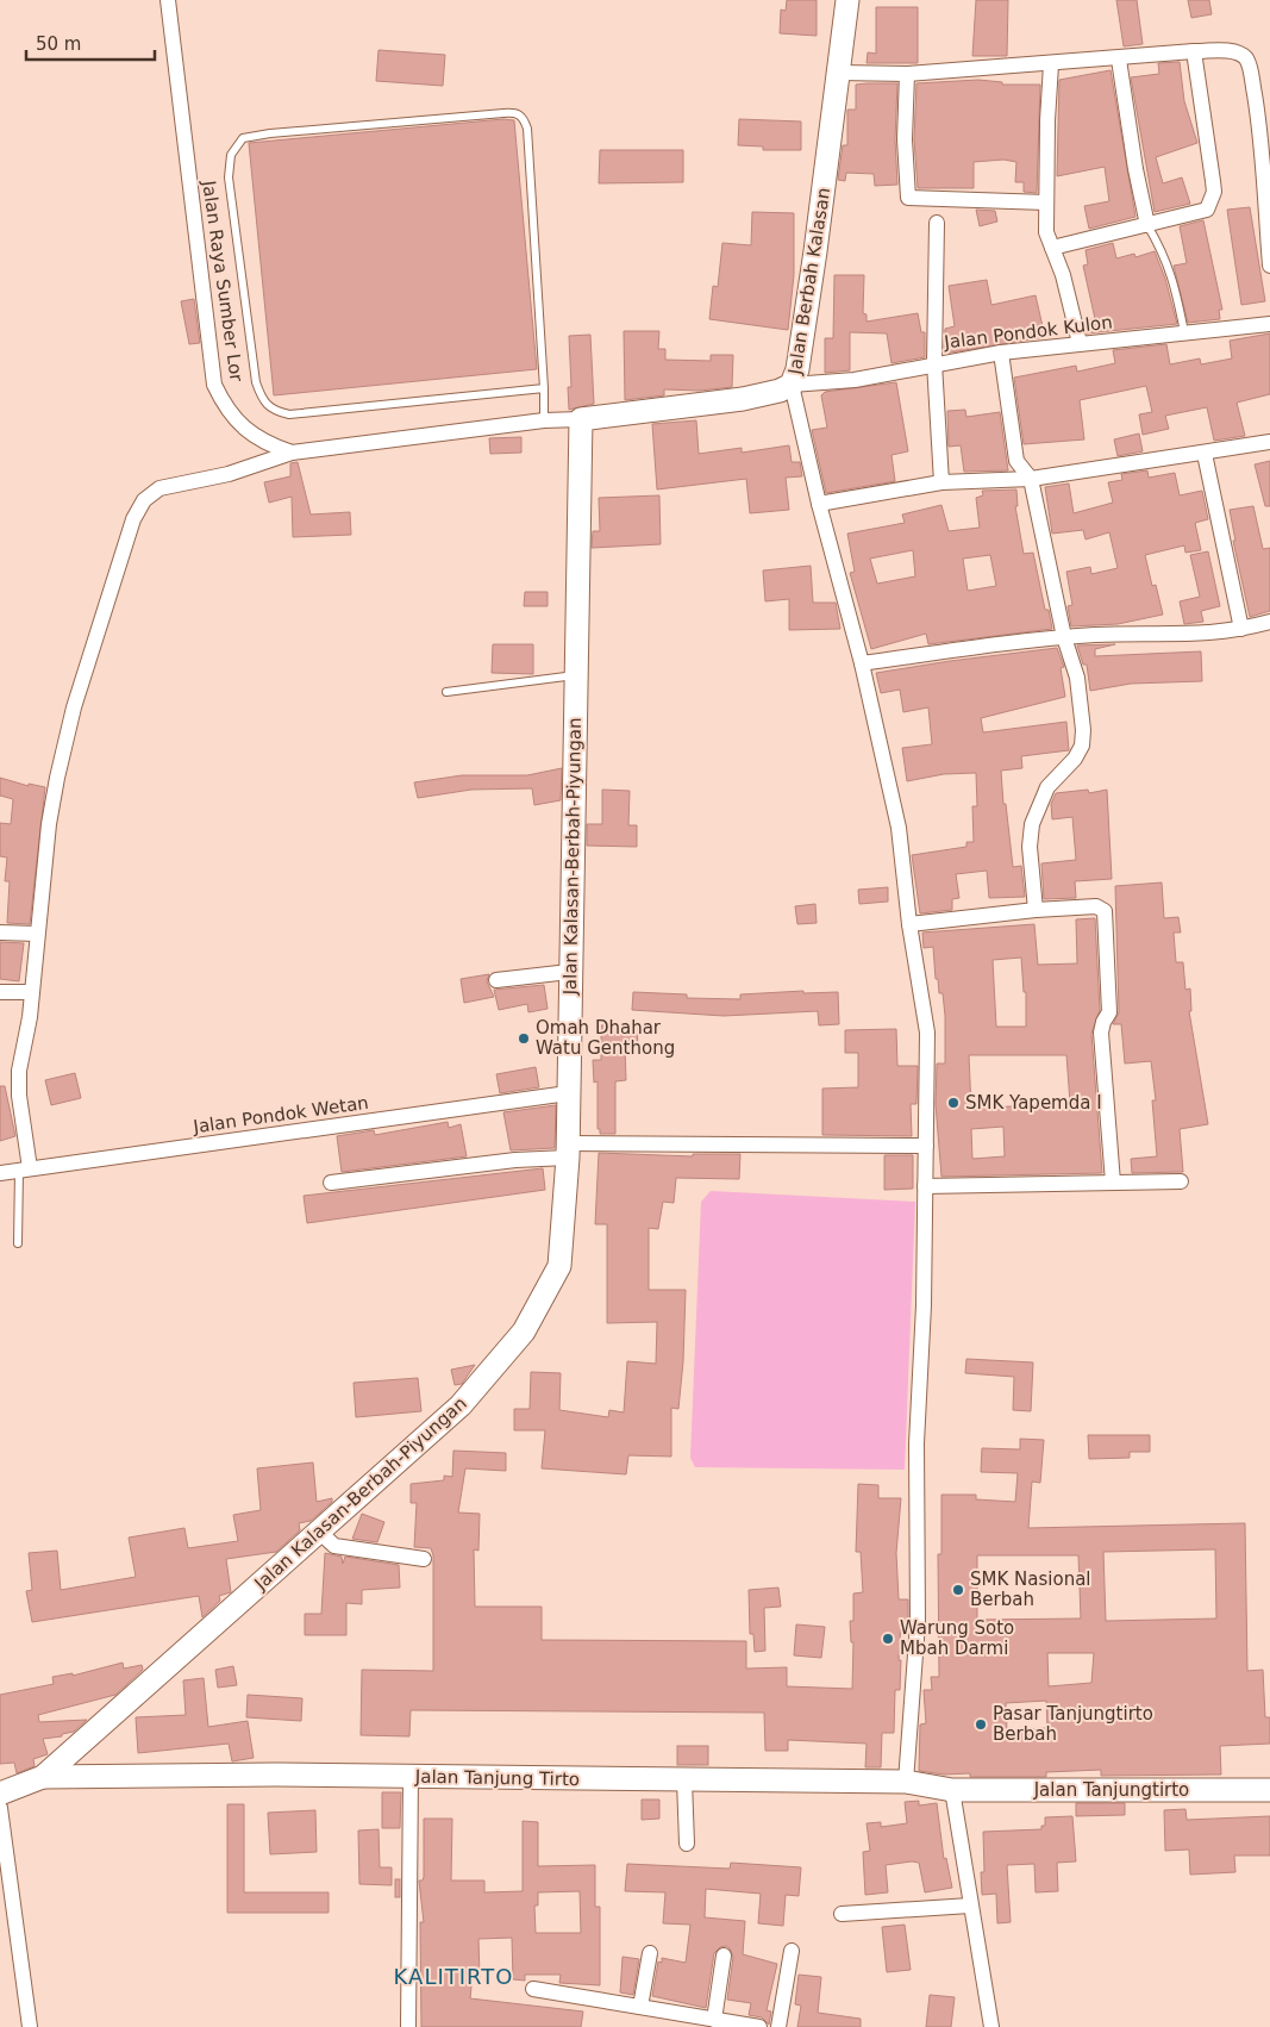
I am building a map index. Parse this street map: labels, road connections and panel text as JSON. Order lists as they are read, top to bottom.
{
  "streets": {
    "street": [
      "Jalan Raya Sumber Lor",
      "Jalan Berbah Kalasan",
      "Jalan Pondok Kulon",
      "Jalan Kalasan-Berbah-Piyungan",
      "Jalan Pondok Wetan",
      "Jalan Tanjung Tirto",
      "Jalan Tanjungtirto"
    ]
  },
  "crossings": [
    ["Jalan Raya Sumber Lor", "Jalan Berbah Kalasan"],
    ["Jalan Raya Sumber Lor", "Jalan Kalasan-Berbah-Piyungan"],
    ["Jalan Berbah Kalasan", "Jalan Pondok Kulon"],
    ["Jalan Berbah Kalasan", "Jalan Kalasan-Berbah-Piyungan"],
    ["Jalan Kalasan-Berbah-Piyungan", "Jalan Pondok Wetan"],
    ["Jalan Kalasan-Berbah-Piyungan", "Jalan Tanjung Tirto"],
    ["Jalan Tanjung Tirto", "Jalan Tanjungtirto"]
  ],
  "districts": ["KALITIRTO"],
  "places": [
    "Omah Dhahar Watu Genthong",
    "SMK Yapemda I",
    "SMK Nasional Berbah",
    "Warung Soto Mbah Darmi",
    "Pasar Tanjungtirto Berbah"
  ],
  "scale_bar": "50 m"
}
